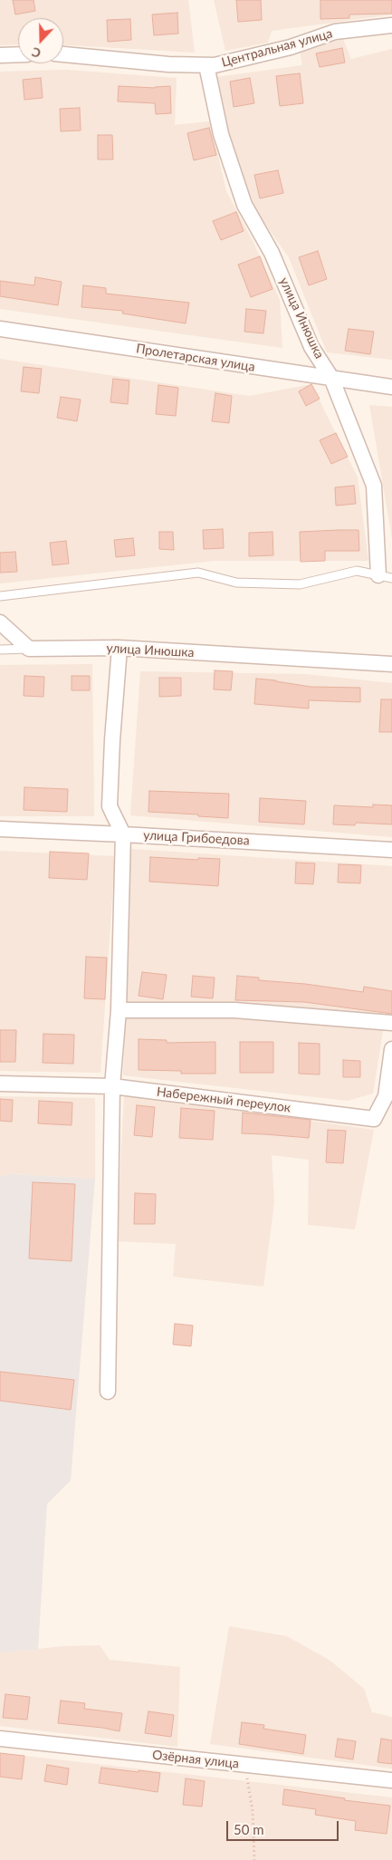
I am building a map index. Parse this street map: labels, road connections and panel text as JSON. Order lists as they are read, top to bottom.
{
  "streets": {
    "street": [
      "Центральная улица",
      "улица Инюшка",
      "Пролетарская улица",
      "улица Грибоедова",
      "Набережный переулок",
      "Озёрная улица"
    ]
  },
  "crossings": [
    ["Центральная улица", "улица Инюшка"],
    ["улица Инюшка", "Пролетарская улица"]
  ],
  "scale_bar": "50 m",
  "north": "bottom"
}
